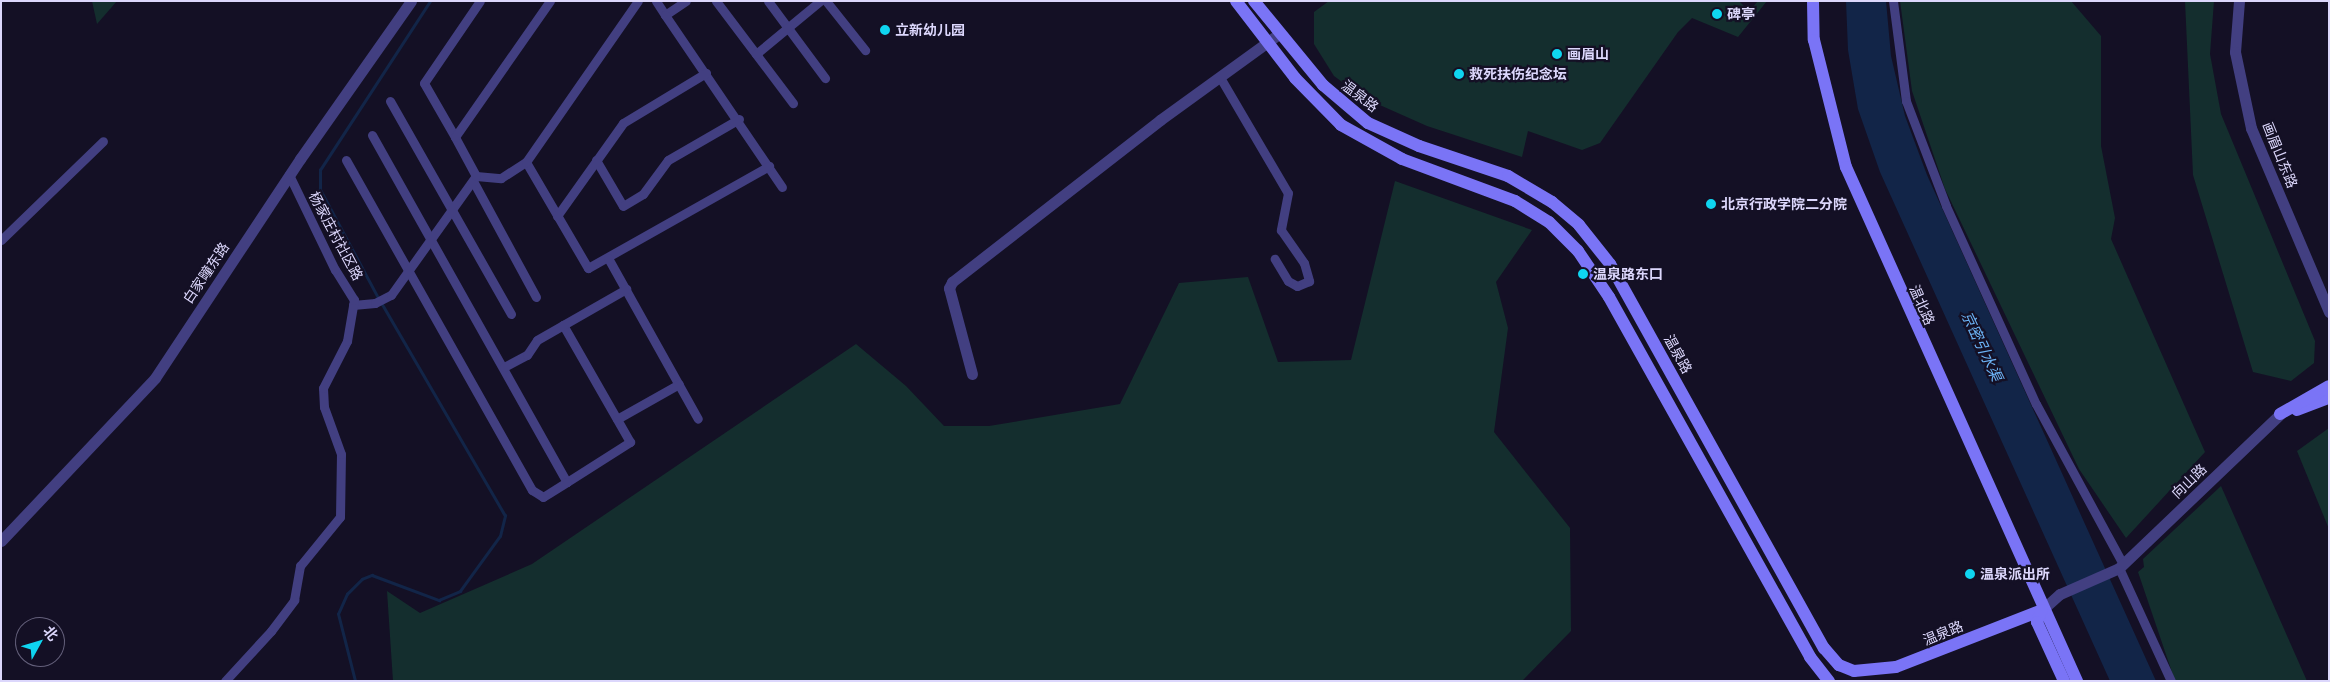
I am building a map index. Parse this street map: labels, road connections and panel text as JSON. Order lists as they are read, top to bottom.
{
  "streets": {
    "main road": ["温泉路", "温北路", "向山路"],
    "street": ["画眉山东路", "杨家庄村社区路", "白家疃东路"]
  },
  "crossings": [
    ["温泉路", "温北路"],
    ["温泉路", "向山路"],
    ["杨家庄村社区路", "白家疃东路"],
    ["温北路", "向山路"]
  ],
  "water": ["京密引水渠"],
  "places": [
    "碑亭",
    "立新幼儿园",
    "画眉山",
    "救死扶伤纪念坛",
    "北京行政学院二分院",
    "温泉路东口",
    "温泉派出所"
  ],
  "north": "top right"
}
